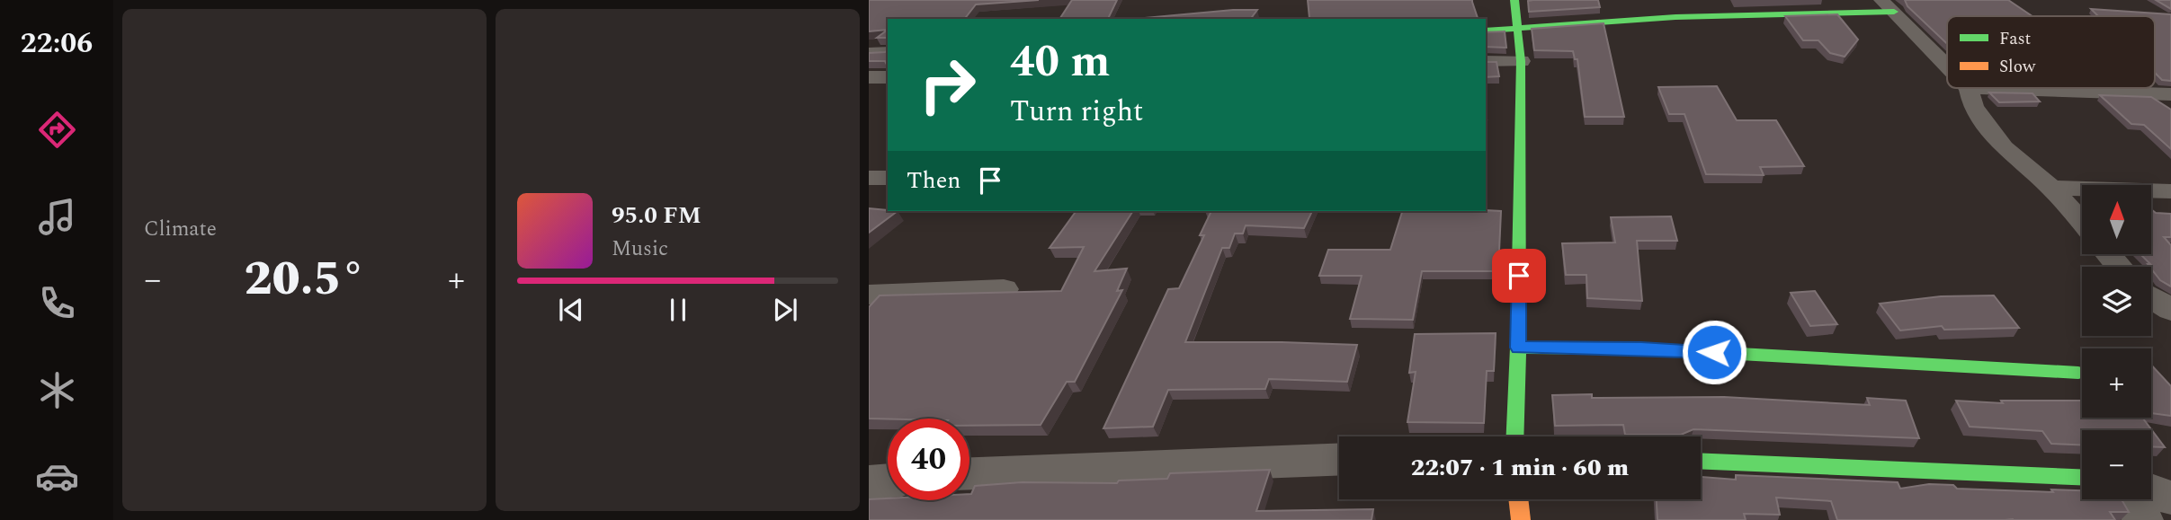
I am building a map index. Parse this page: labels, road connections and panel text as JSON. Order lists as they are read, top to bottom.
{
  "legend": ["Fast", "Slow"],
  "north": "top",
  "page": {
    "tabs": "22:06",
    "tile": "Climate",
    "turn": ["40 m", "Turn right"],
    "then": "Then",
    "map_buttons": ["+", "−"],
    "song": ["95.0 FM", "Music"],
    "heat": ["−", "20.5°", "+"],
    "limit": "40",
    "trip": "22:07 · 1 min · 60 m"
  }
}
